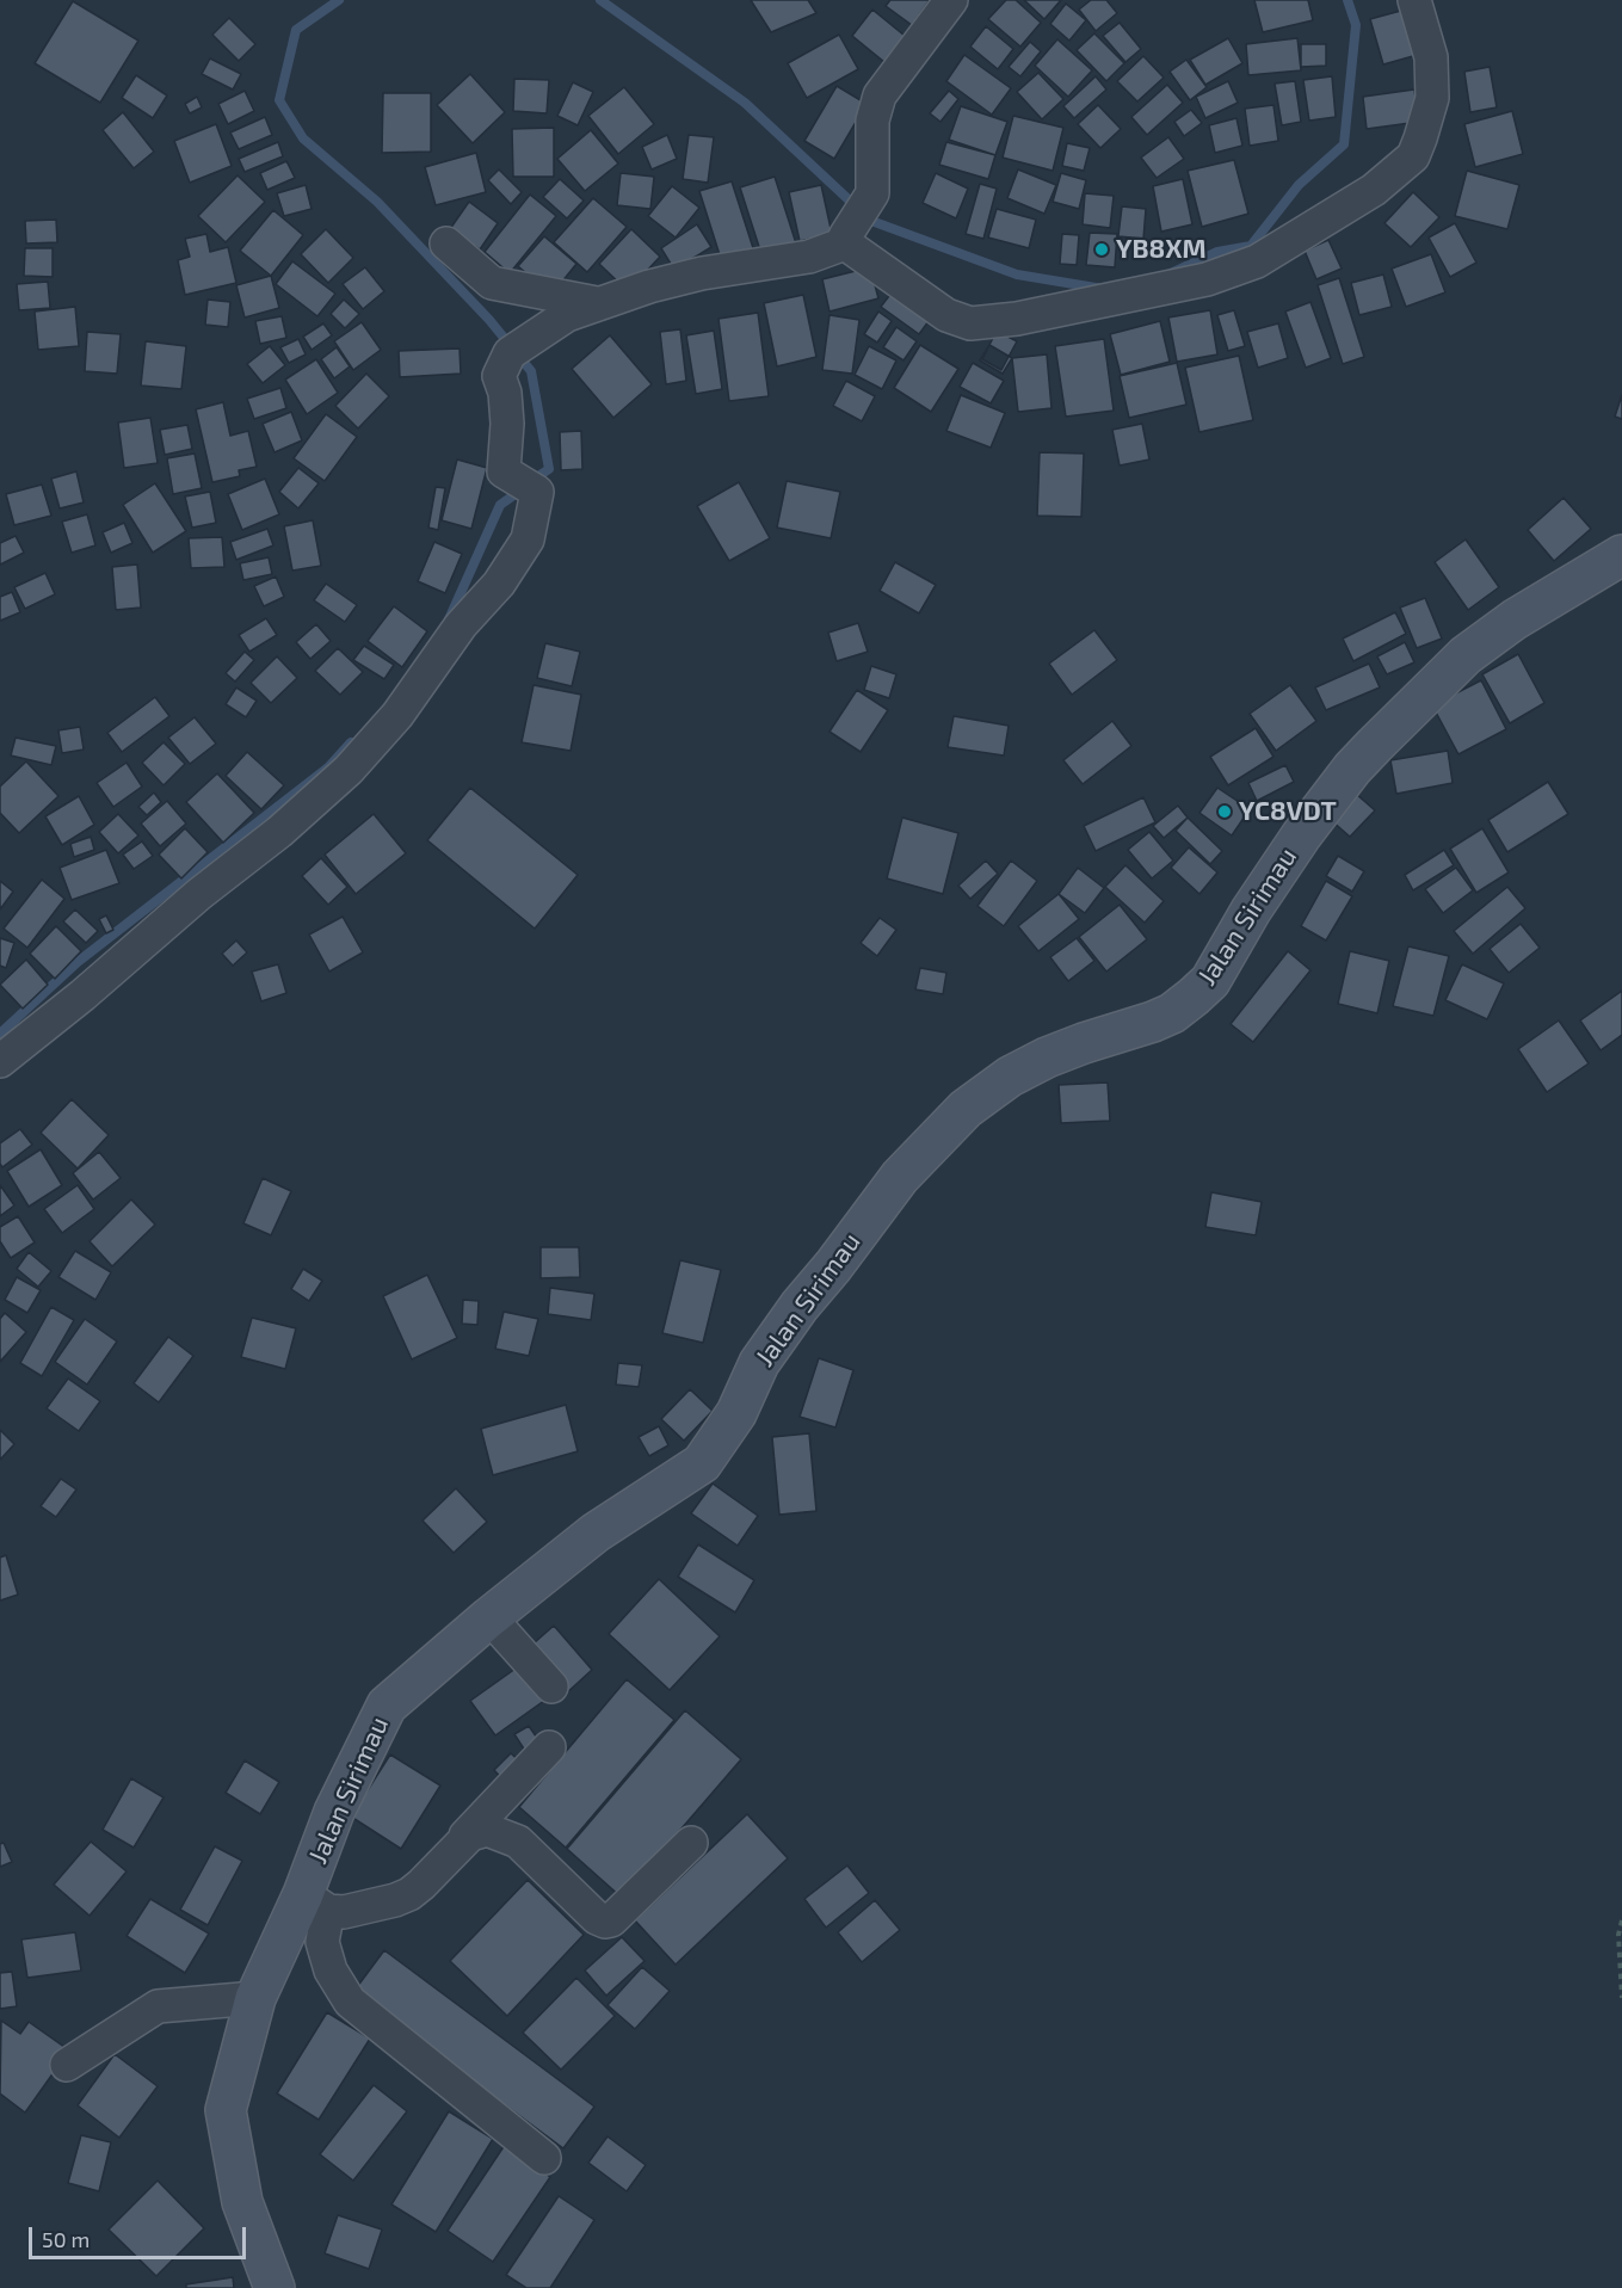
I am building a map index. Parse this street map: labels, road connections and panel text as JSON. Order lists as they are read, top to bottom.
{
  "streets": {
    "main road": ["Jalan Sirimau"]
  },
  "places": ["YB8XM", "YC8VDT"],
  "scale_bar": "50 m"
}
